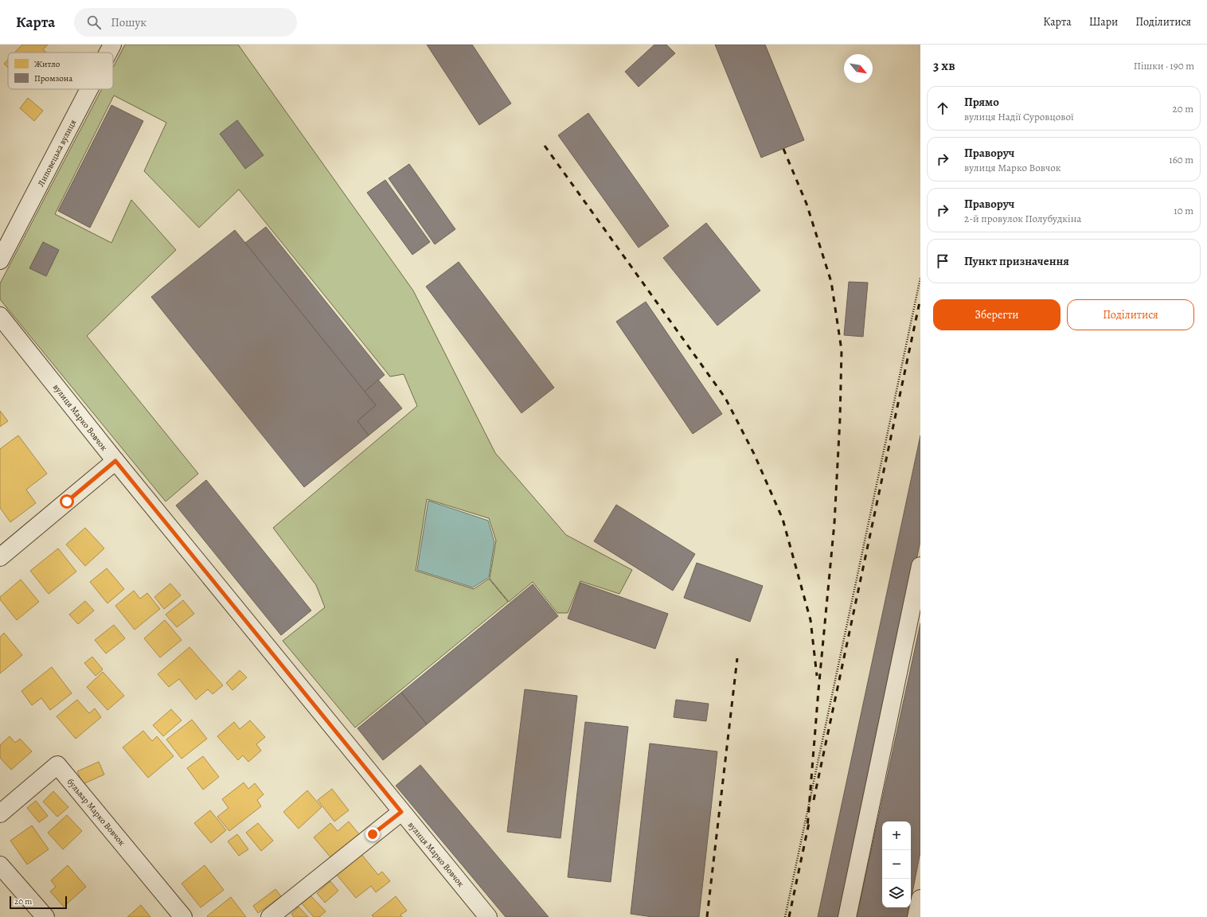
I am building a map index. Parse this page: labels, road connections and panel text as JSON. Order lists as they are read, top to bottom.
{
  "streets": {
    "street": ["Липовецька вулиця", "вулиця Марко Вовчок", "бульвар Марко Вовчок"]
  },
  "legend": ["Житло", "Промзона"],
  "scale_bar": "20 m",
  "north": "bottom right",
  "page": {
    "header": "Карта",
    "search": "Пошук",
    "nav": ["Карта", "Шари", "Поділитися"],
    "heading": ["3 хв", "Пішки · 190 m"],
    "list": [
      ["Прямо", "вулиця Надії Суровцової", "20 m"],
      ["Праворуч", "вулиця Марко Вовчок", "160 m"],
      ["Праворуч", "2-й провулок Полубудкіна", "10 m"],
      "Пункт призначення"
    ],
    "buttons": ["Зберегти", "Поділитися"],
    "map_buttons": ["+", "−"],
    "scale": "20 m"
  }
}
